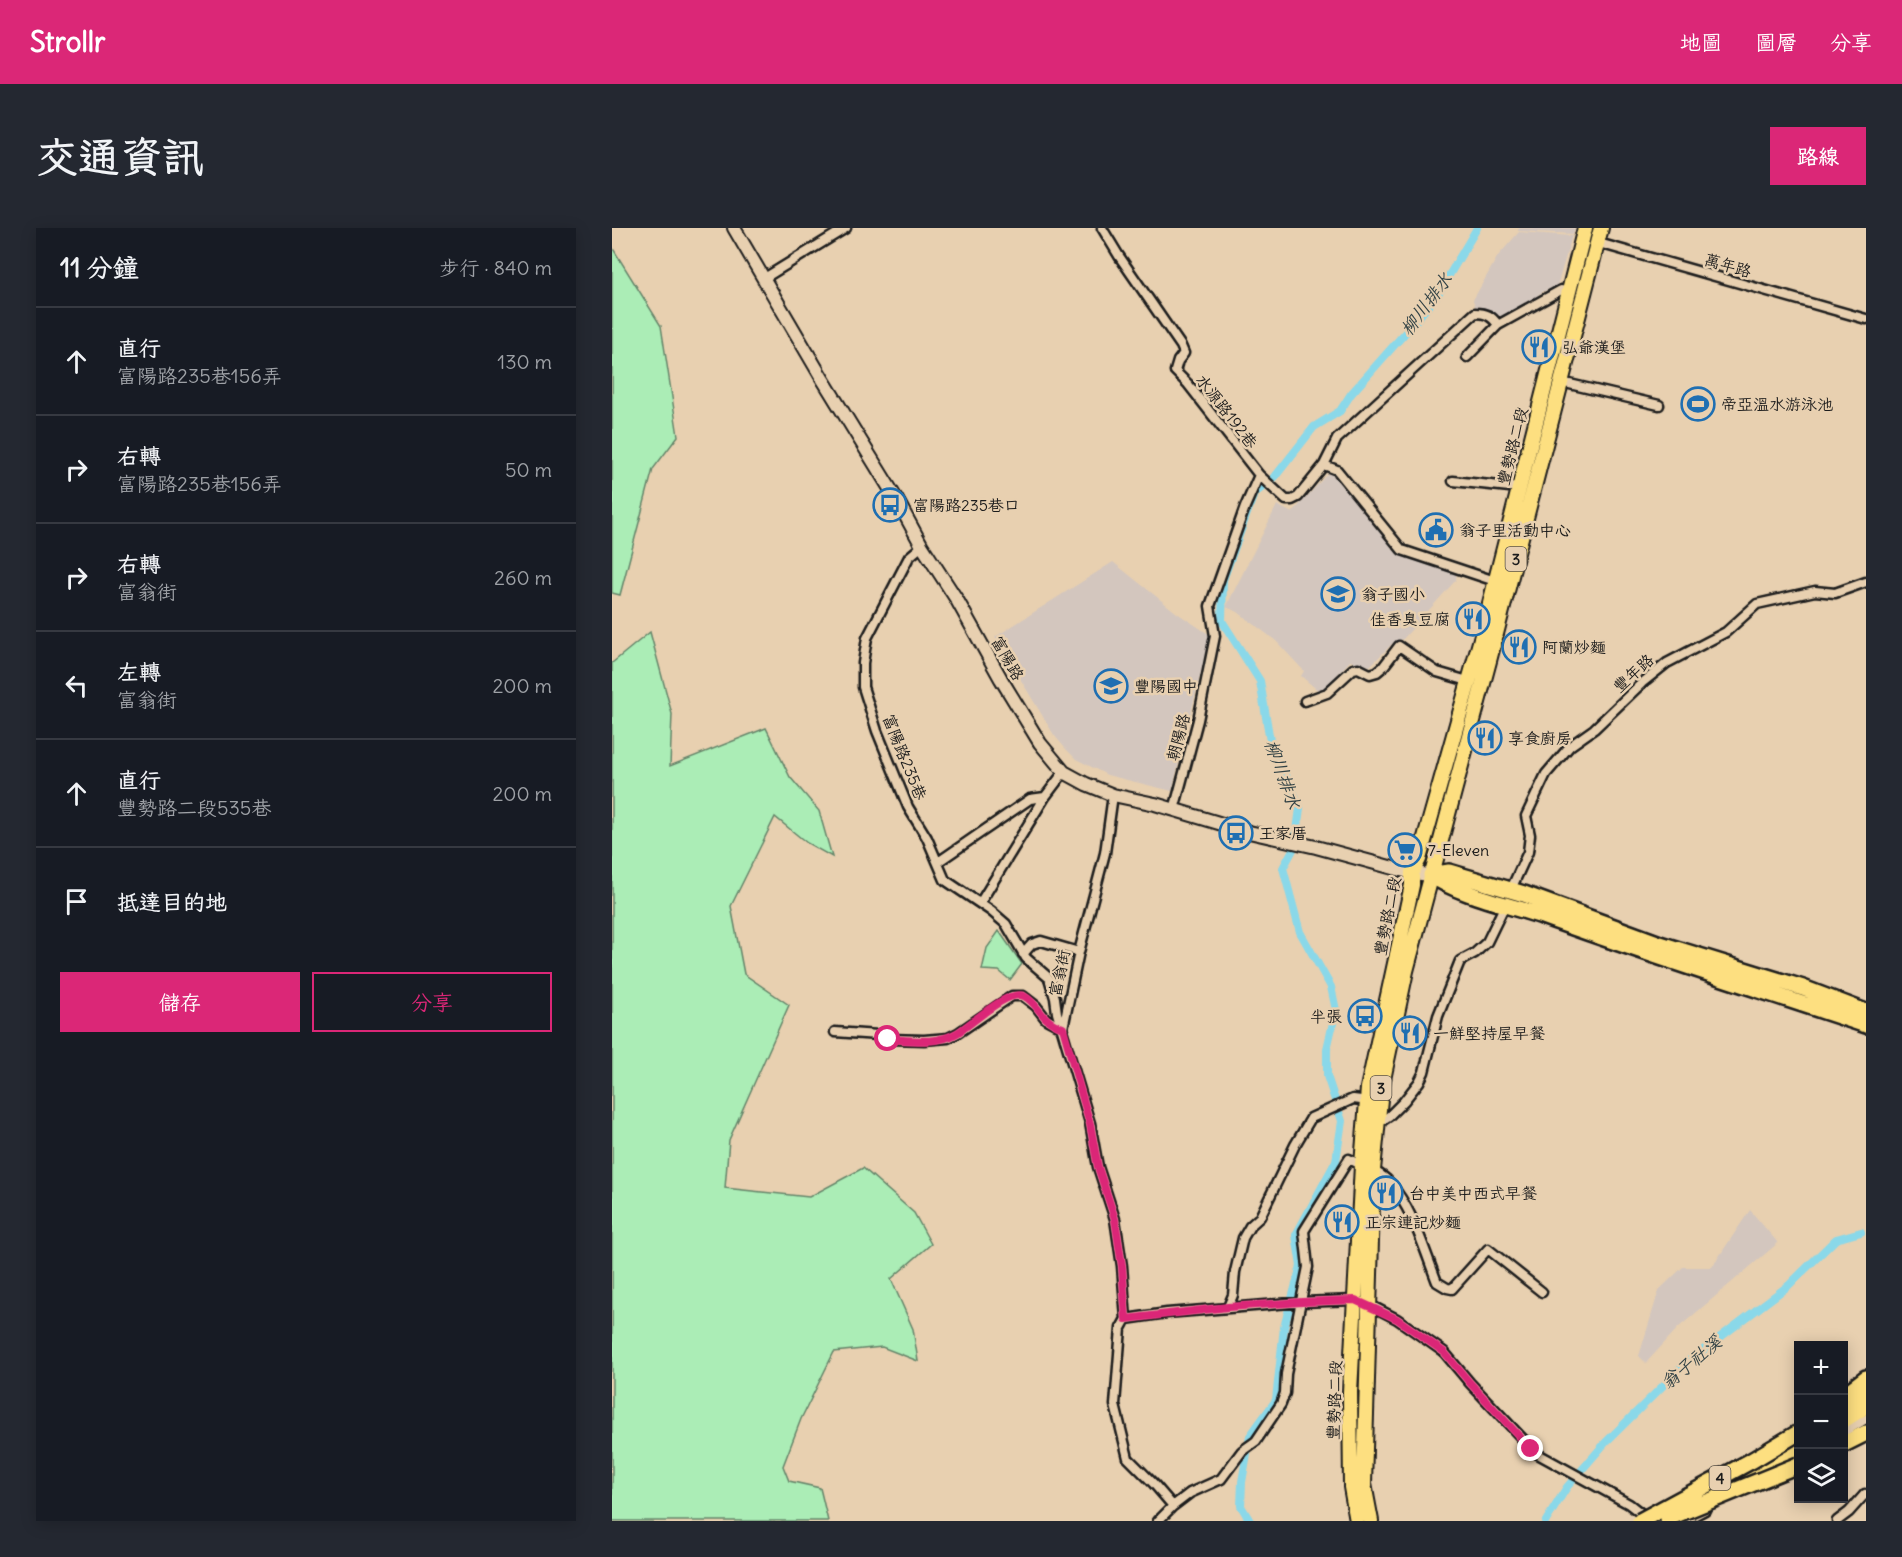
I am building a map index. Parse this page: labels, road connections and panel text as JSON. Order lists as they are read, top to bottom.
{
  "streets": {
    "highway": ["4"],
    "main road": ["豐勢路二段", "3"],
    "street": [
      "萬年路",
      "水源路192巷",
      "富陽路",
      "豐年路",
      "朝陽路",
      "富陽路235巷",
      "富翁街"
    ]
  },
  "crossings": [
    ["萬年路", "豐勢路二段"],
    ["水源路192巷", "朝陽路"],
    ["豐勢路二段", "富陽路"],
    ["富陽路", "朝陽路"],
    ["富陽路", "富陽路235巷"],
    ["富陽路", "富翁街"],
    ["富陽路235巷", "富翁街"]
  ],
  "water": ["柳川排水", "翁子社溪"],
  "places": {
    "restaurant": [
      "弘爺漢堡",
      "佳香臭豆腐",
      "阿蘭炒麵",
      "享食廚房",
      "一鮮堅持屋早餐",
      "台中美中西式早餐",
      "正宗連記炒麵"
    ],
    "sports": ["帝亞溫水游泳池"],
    "bus stop": ["富陽路235巷口", "王家厝", "半張"],
    "public building": ["翁子里活動中心"],
    "school or university": ["翁子國小", "豐陽國中"],
    "supermarket": ["7-Eleven"]
  },
  "page": {
    "header": "Strollr",
    "nav": ["地圖", "圖層", "分享"],
    "buttons": [
      "路線",
      ["儲存", "分享"]
    ],
    "title": "交通資訊",
    "heading": ["11 分鐘", "步行 · 840 m"],
    "list": [
      ["直行", "富陽路235巷156弄", "130 m"],
      ["右轉", "富陽路235巷156弄", "50 m"],
      ["右轉", "富翁街", "260 m"],
      ["左轉", "富翁街", "200 m"],
      ["直行", "豐勢路二段535巷", "200 m"],
      "抵達目的地"
    ],
    "map_buttons": ["+", "−"]
  }
}
